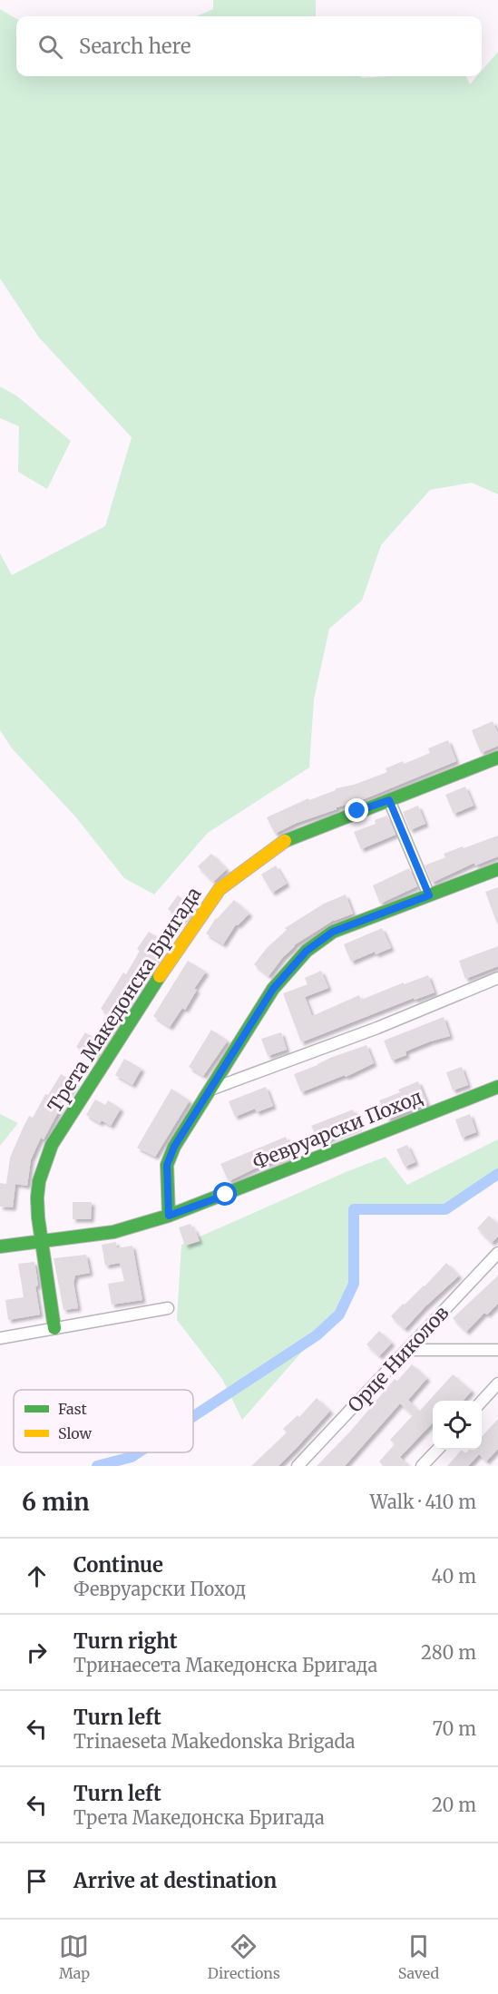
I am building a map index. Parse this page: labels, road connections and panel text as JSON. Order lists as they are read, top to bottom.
{
  "streets": {
    "street": ["Трета Македонска Бригада", "Февруарски Поход", "Орце Николов"]
  },
  "crossings": [
    ["Трета Македонска Бригада", "Февруарски Поход"]
  ],
  "legend": ["Fast", "Slow"],
  "page": {
    "search": "Search here",
    "heading": ["6 min", "Walk · 410 m"],
    "list": [
      ["Continue", "Февруарски Поход", "40 m"],
      ["Turn right", "Тринаесета Македонска Бригада", "280 m"],
      ["Turn left", "Trinaeseta Makedonska Brigada", "70 m"],
      ["Turn left", "Трета Македонска Бригада", "20 m"],
      "Arrive at destination"
    ],
    "nav": ["Map", "Directions", "Saved"]
  }
}
